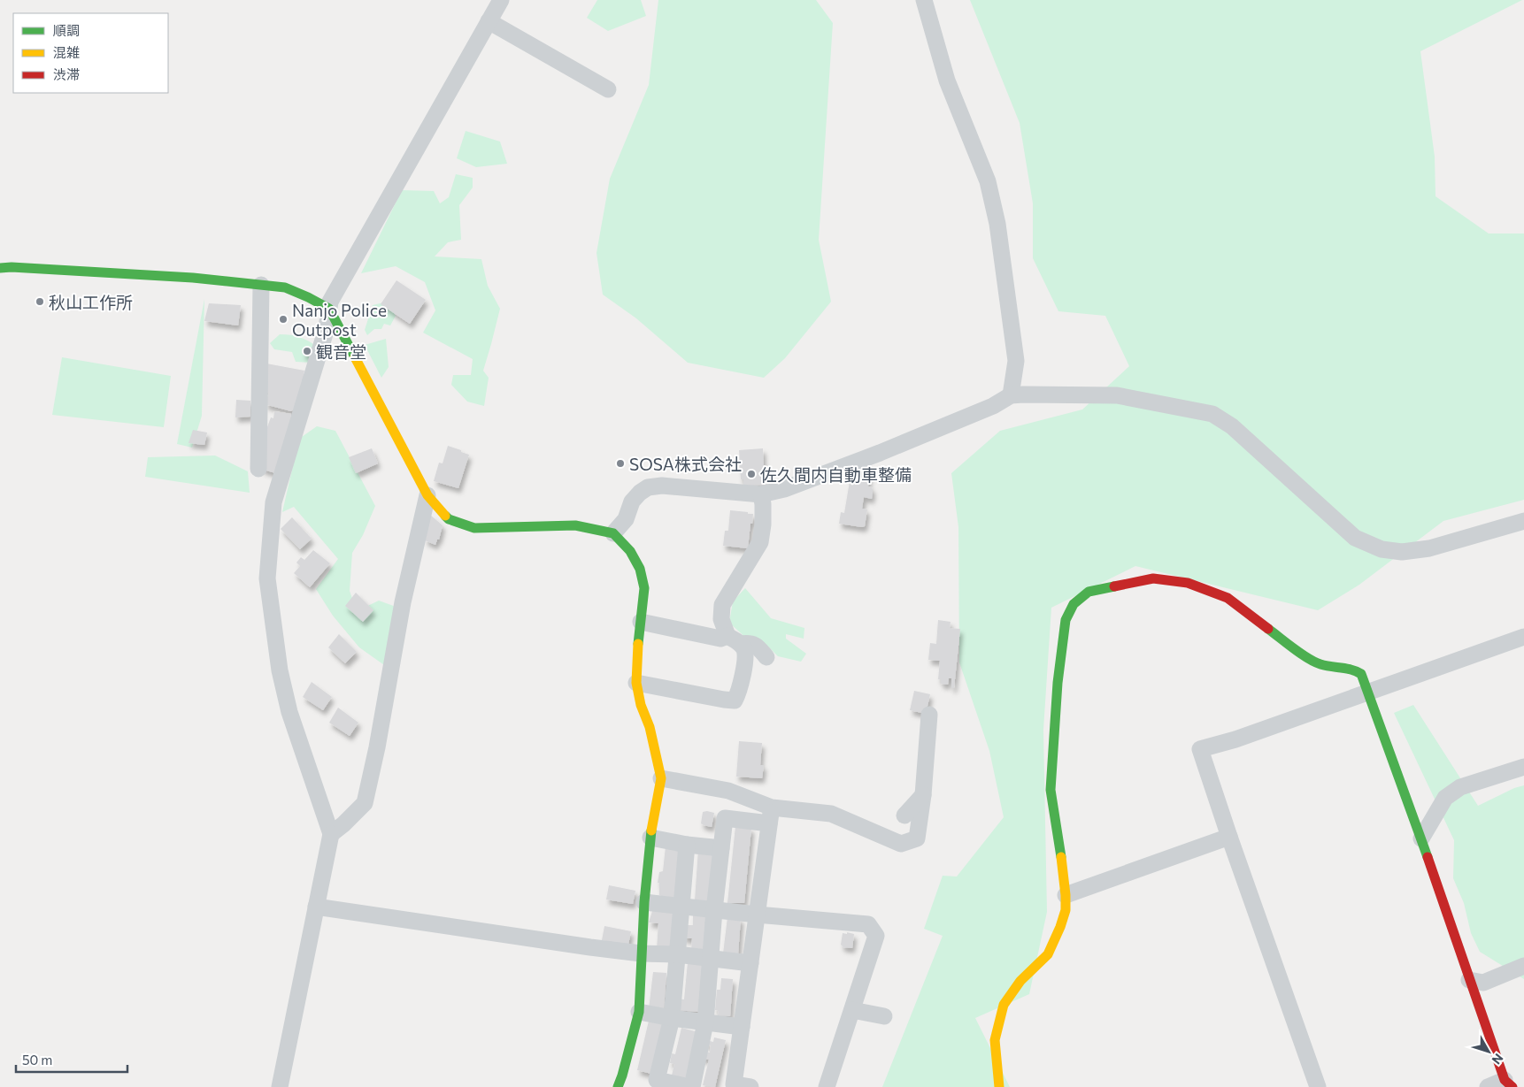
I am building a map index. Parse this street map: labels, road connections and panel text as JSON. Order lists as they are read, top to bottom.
{
  "places": [
    "秋山工作所",
    "Nanjo Police Outpost",
    "観音堂",
    "SOSA株式会社",
    "佐久間内自動車整備"
  ],
  "legend": ["順調", "混雑", "渋滞"],
  "scale_bar": "50 m",
  "north": "bottom right"
}
